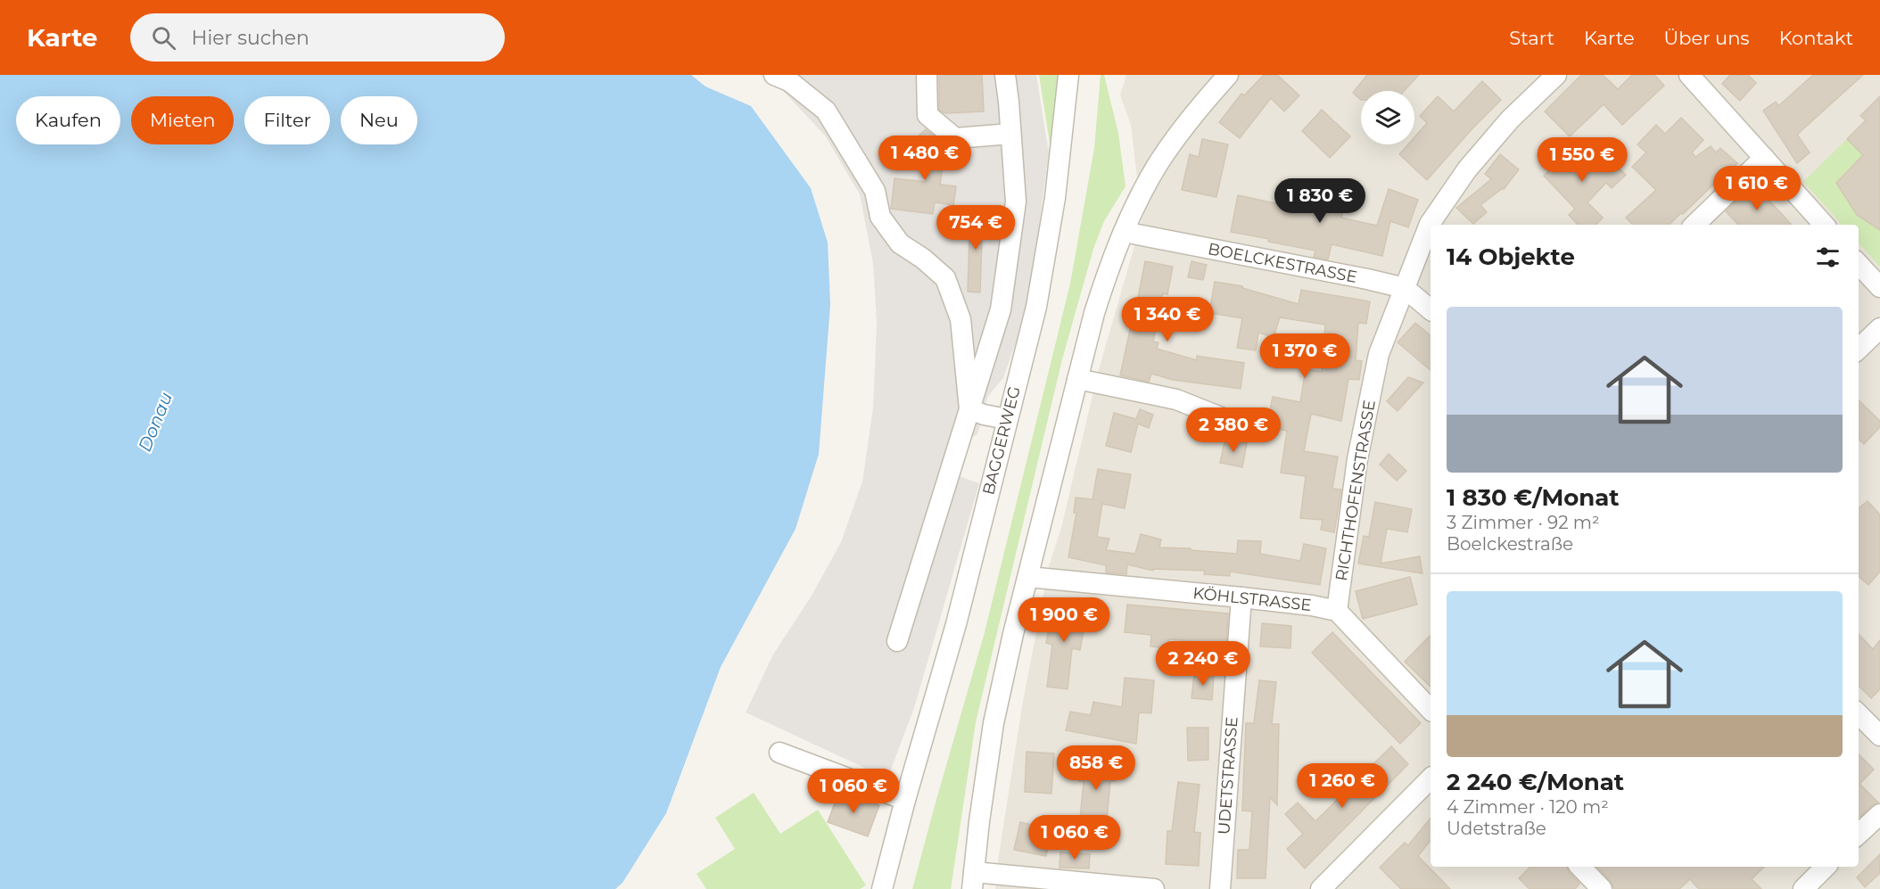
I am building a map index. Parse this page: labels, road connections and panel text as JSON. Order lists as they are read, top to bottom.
{
  "streets": {
    "street": [
      "BOELCKESTRASSE",
      "BAGGERWEG",
      "RICHTHOFENSTRASSE",
      "KÖHLSTRASSE",
      "UDETSTRASSE"
    ]
  },
  "crossings": [
    ["BOELCKESTRASSE", "RICHTHOFENSTRASSE"],
    ["RICHTHOFENSTRASSE", "KÖHLSTRASSE"],
    ["KÖHLSTRASSE", "UDETSTRASSE"]
  ],
  "water": ["Donau"],
  "page": {
    "header": "Karte",
    "search": "Hier suchen",
    "nav": [
      "Start",
      "Karte",
      "Über uns",
      "Kontakt"
    ],
    "chip": [
      "Kaufen",
      "Mieten",
      "Filter",
      "Neu"
    ],
    "price": [
      "1 480 €",
      "1 550 €",
      "1 610 €",
      "1 830 €",
      "754 €",
      "1 340 €",
      "1 370 €",
      "2 380 €",
      "1 900 €",
      "2 240 €",
      "858 €",
      "1 260 €",
      "1 060 €",
      "1 060 €"
    ],
    "heading": "14 Objekte",
    "list": [
      {
        "name": "1 830 €/Monat",
        "note": "3 Zimmer · 92 m² · Boelckestraße"
      },
      {
        "name": "2 240 €/Monat",
        "note": "4 Zimmer · 120 m² · Udetstraße"
      }
    ]
  }
}
